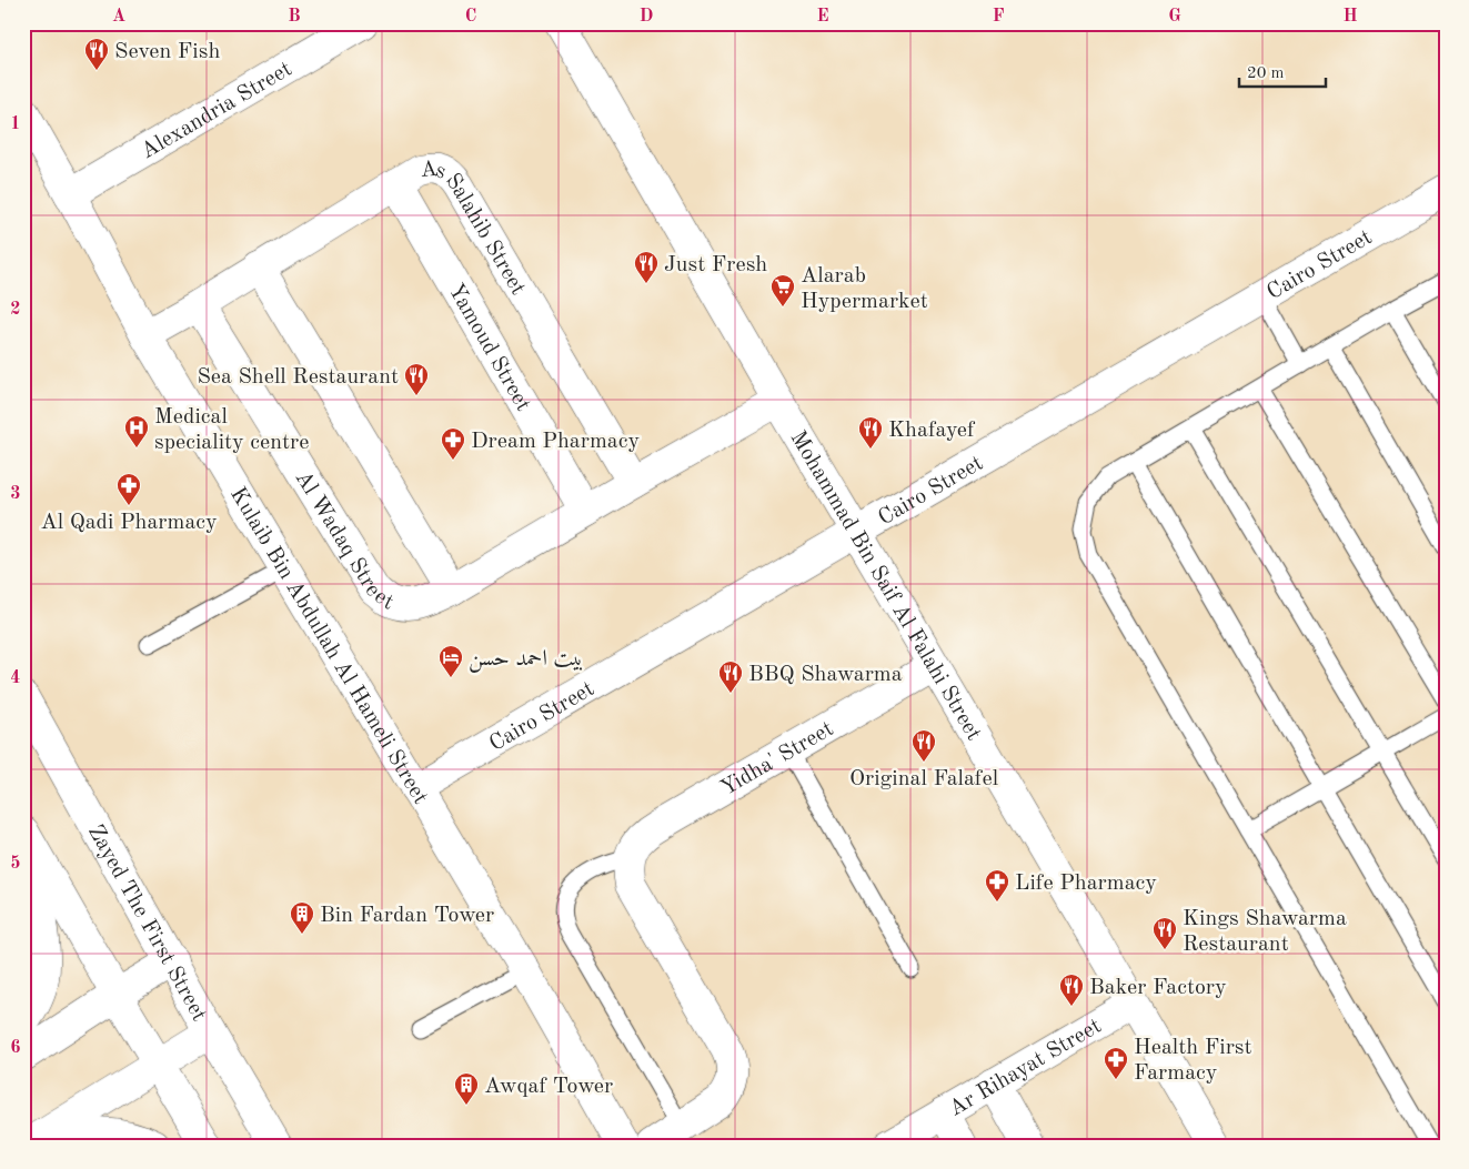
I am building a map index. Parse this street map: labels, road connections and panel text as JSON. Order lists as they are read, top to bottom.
{
  "streets": {
    "street": [
      "Alexandria Street",
      "As Salahib Street",
      "Cairo Street",
      "Yamoud Street",
      "Al Wadaq Street",
      "Mohammad Bin Saif Al Falahi Street",
      "Kulaib Bin Abdullah Al Hameli Street",
      "Yidha' Street",
      "Zayed The First Street",
      "Ar Rihayat Street"
    ]
  },
  "crossings": [
    ["Alexandria Street", "Kulaib Bin Abdullah Al Hameli Street"],
    ["As Salahib Street", "Yamoud Street"],
    ["As Salahib Street", "Al Wadaq Street"],
    ["As Salahib Street", "Kulaib Bin Abdullah Al Hameli Street"],
    ["Cairo Street", "Mohammad Bin Saif Al Falahi Street"],
    ["Cairo Street", "Kulaib Bin Abdullah Al Hameli Street"],
    ["Yamoud Street", "Al Wadaq Street"],
    ["Al Wadaq Street", "Mohammad Bin Saif Al Falahi Street"],
    ["Mohammad Bin Saif Al Falahi Street", "Yidha' Street"],
    ["Mohammad Bin Saif Al Falahi Street", "Ar Rihayat Street"]
  ],
  "places": {
    "restaurant": [
      "Seven Fish",
      "Just Fresh",
      "Sea Shell Restaurant",
      "Khafayef",
      "BBQ Shawarma",
      "Original Falafel",
      "Kings Shawarma Restaurant",
      "Baker Factory"
    ],
    "supermarket": ["Alarab Hypermarket"],
    "hospital": ["Medical speciality centre"],
    "pharmacy": [
      "Dream Pharmacy",
      "Al Qadi Pharmacy",
      "Life Pharmacy",
      "Health First Farmacy"
    ],
    "hotel": ["بيت احمد حسن"],
    "building": ["Bin Fardan Tower", "Awqaf Tower"]
  },
  "scale_bar": "20 m",
  "grid": {
    "columns": [
      "A",
      "B",
      "C",
      "D",
      "E",
      "F",
      "G",
      "H"
    ],
    "rows": [
      "1",
      "2",
      "3",
      "4",
      "5",
      "6"
    ]
  }
}
